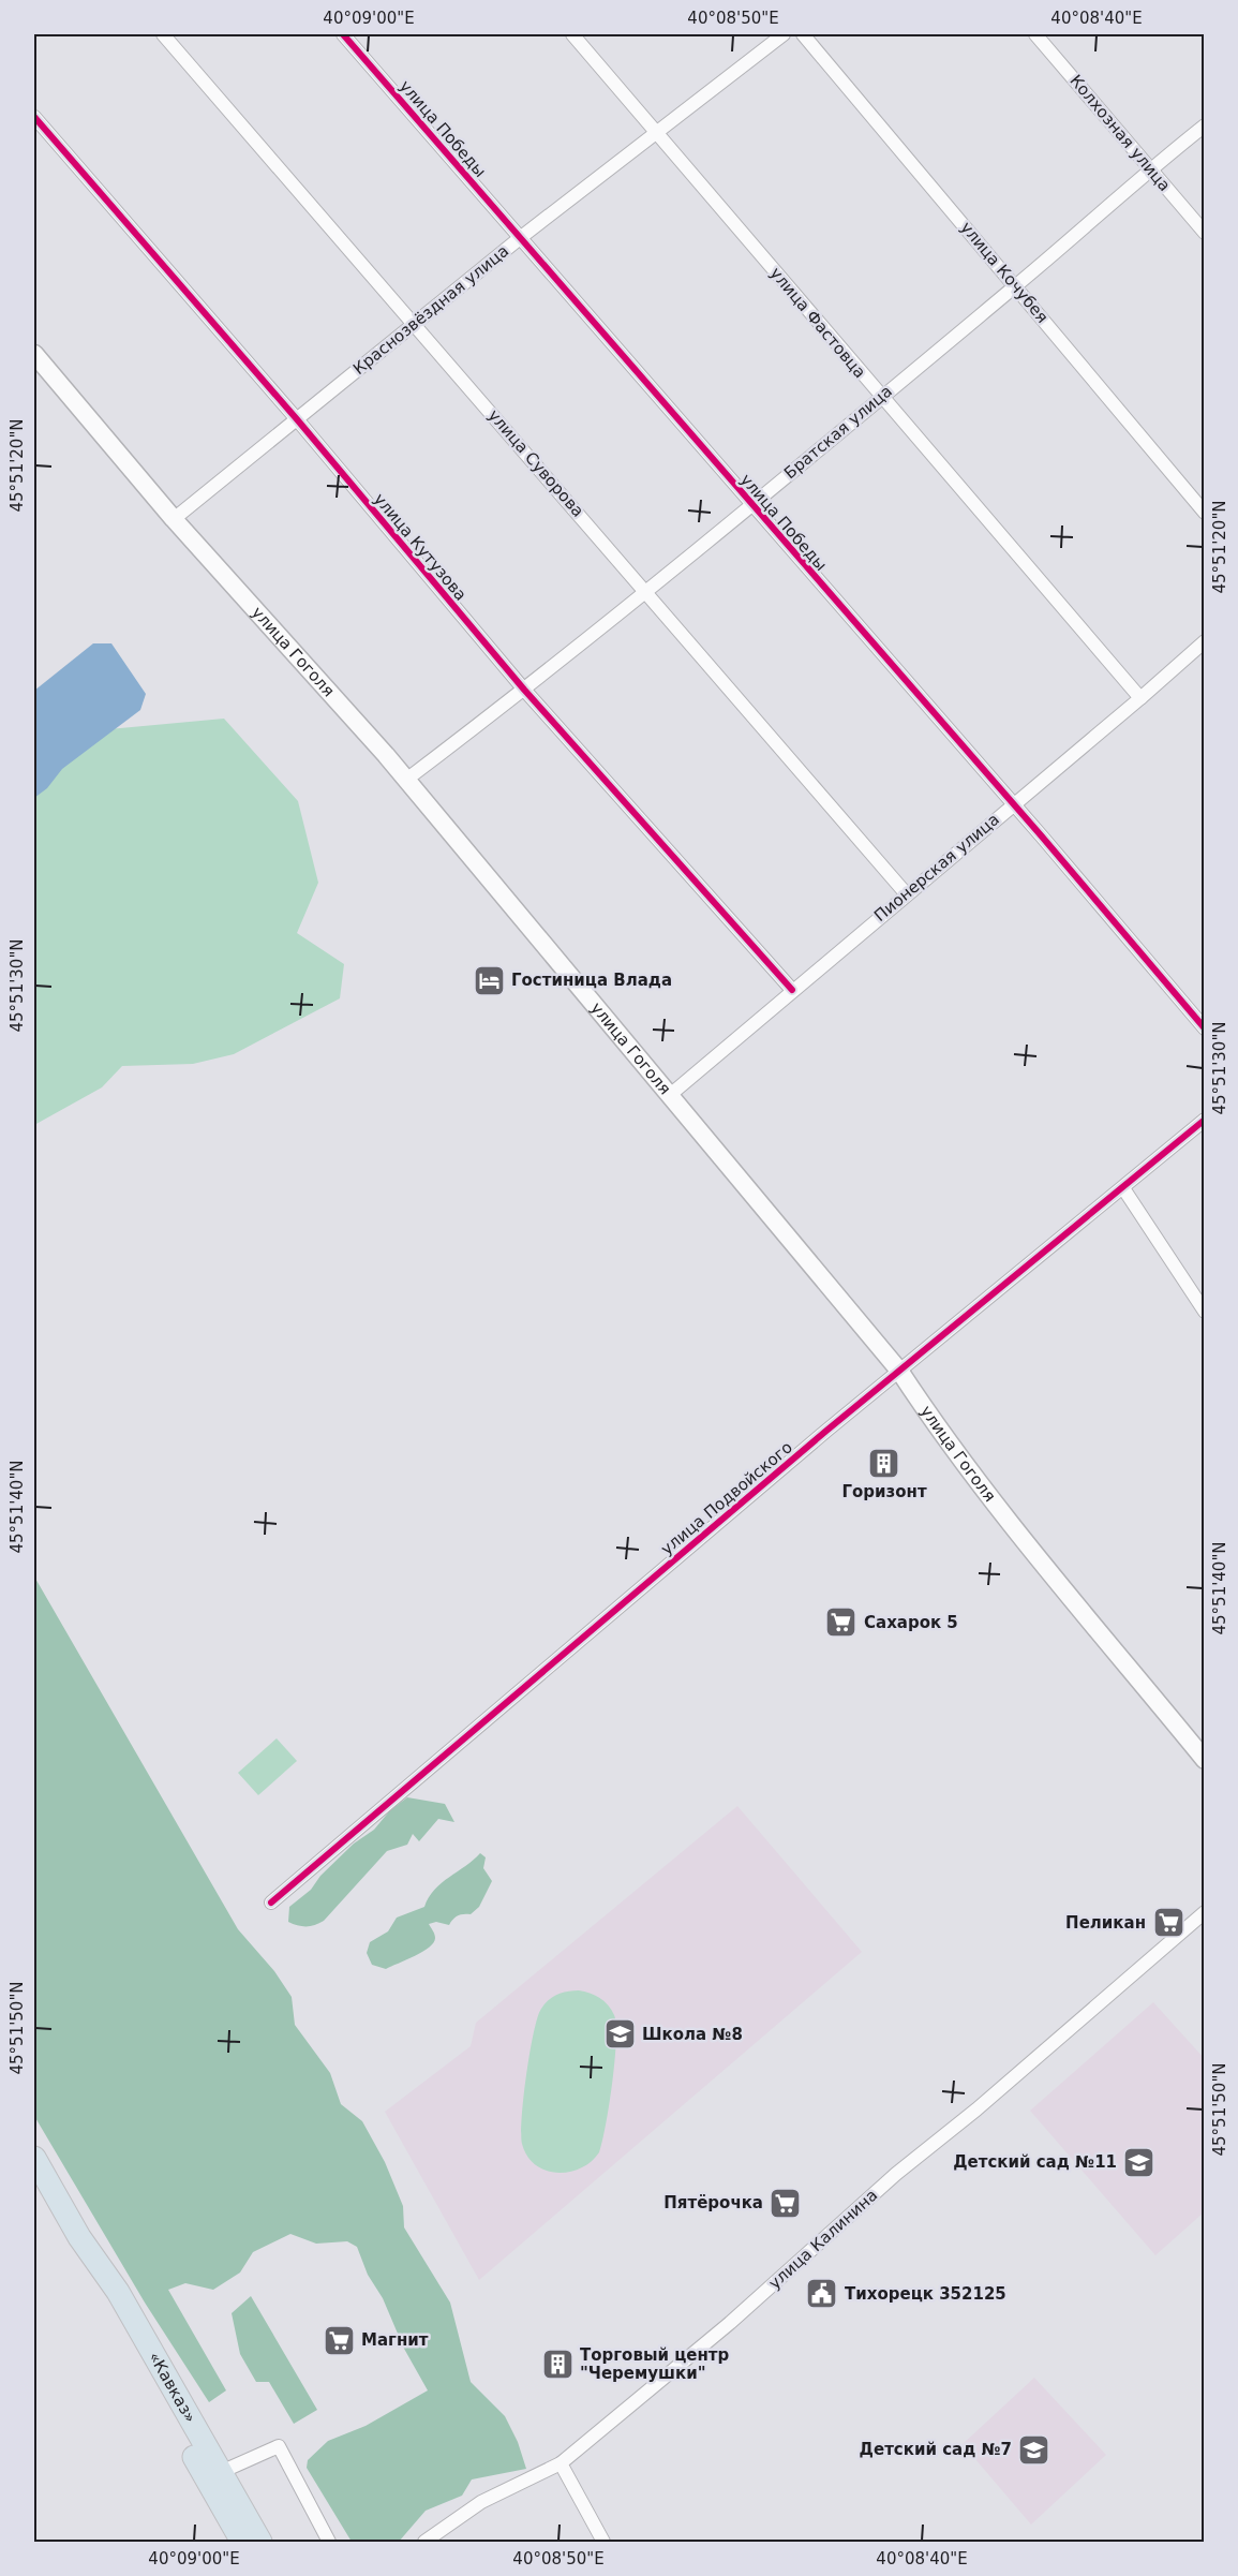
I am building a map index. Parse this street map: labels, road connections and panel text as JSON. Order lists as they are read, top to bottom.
{
  "streets": {
    "highway": ["«Кавказ»"],
    "main road": ["улица Гоголя"],
    "street": [
      "улица Победы",
      "Колхозная улица",
      "улица Кочубея",
      "Краснозвёздная улица",
      "улица Фастовца",
      "Братская улица",
      "улица Суворова",
      "улица Кутузова",
      "Пионерская улица",
      "улица Подвойского",
      "улица Калинина"
    ]
  },
  "crossings": [
    ["улица Победы", "Краснозвёздная улица"],
    ["улица Победы", "Братская улица"],
    ["улица Победы", "Пионерская улица"],
    ["Колхозная улица", "Братская улица"],
    ["улица Кочубея", "Братская улица"],
    ["Краснозвёздная улица", "улица Фастовца"],
    ["Краснозвёздная улица", "улица Суворова"],
    ["Краснозвёздная улица", "улица Кутузова"],
    ["Краснозвёздная улица", "улица Гоголя"],
    ["улица Фастовца", "Братская улица"],
    ["улица Фастовца", "Пионерская улица"],
    ["Братская улица", "улица Суворова"],
    ["Братская улица", "улица Кутузова"],
    ["Братская улица", "улица Гоголя"],
    ["улица Суворова", "Пионерская улица"],
    ["улица Кутузова", "Пионерская улица"],
    ["улица Гоголя", "Пионерская улица"],
    ["улица Гоголя", "улица Подвойского"]
  ],
  "places": {
    "hotel": ["Гостиница Влада"],
    "building": ["Горизонт", "Торговый центр \"Черемушки\""],
    "supermarket": [
      "Сахарок 5",
      "Пеликан",
      "Пятёрочка",
      "Магнит"
    ],
    "school or university": ["Школа №8", "Детский сад №11", "Детский сад №7"],
    "public building": ["Тихорецк 352125"]
  },
  "coordinates": [
    "40°09'00\"E",
    "40°08'50\"E",
    "40°08'40\"E",
    "45°51'20\"N",
    "45°51'30\"N",
    "45°51'40\"N",
    "45°51'50\"N"
  ]
}
